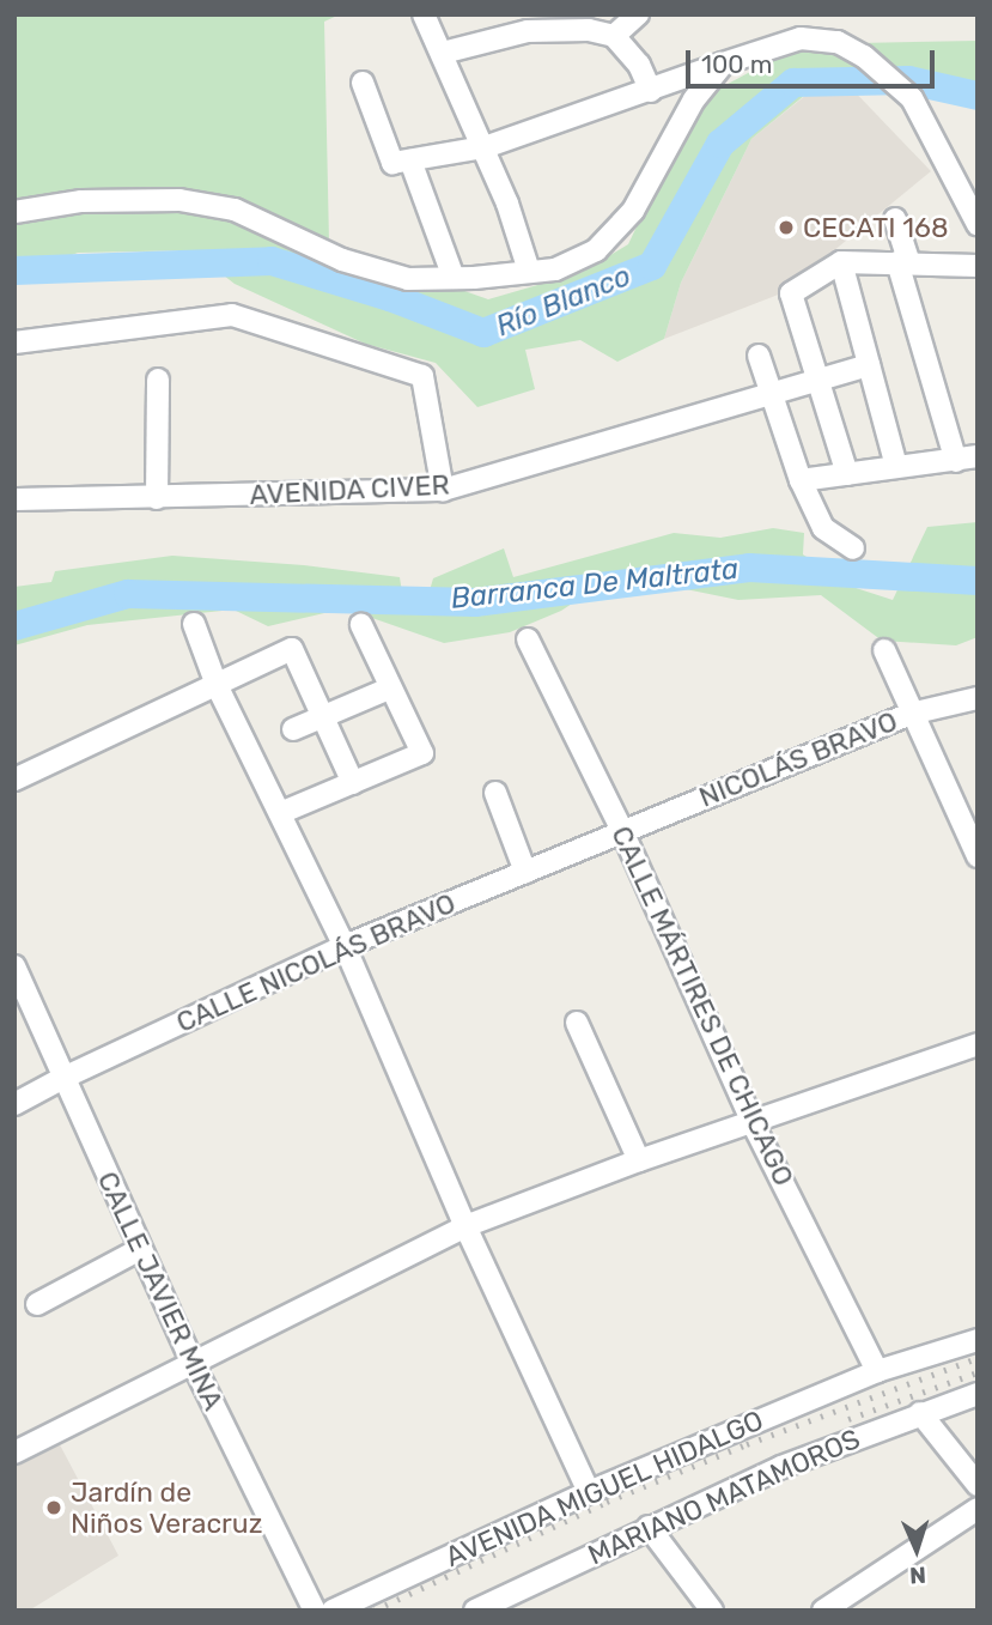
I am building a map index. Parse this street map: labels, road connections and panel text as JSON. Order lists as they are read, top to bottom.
{
  "streets": {
    "street": [
      "AVENIDA CIVER",
      "NICOLÁS BRAVO",
      "CALLE NICOLÁS BRAVO",
      "CALLE MÁRTIRES DE CHICAGO",
      "CALLE JAVIER MINA",
      "AVENIDA MIGUEL HIDALGO",
      "MARIANO MATAMOROS"
    ]
  },
  "crossings": [
    ["NICOLÁS BRAVO", "CALLE NICOLÁS BRAVO"],
    ["NICOLÁS BRAVO", "CALLE MÁRTIRES DE CHICAGO"],
    ["CALLE NICOLÁS BRAVO", "CALLE MÁRTIRES DE CHICAGO"],
    ["CALLE NICOLÁS BRAVO", "CALLE JAVIER MINA"],
    ["CALLE MÁRTIRES DE CHICAGO", "AVENIDA MIGUEL HIDALGO"]
  ],
  "water": ["Río Blanco", "Barranca De Maltrata"],
  "places": ["CECATI 168", "Jardín de Niños Veracruz"],
  "scale_bar": "100 m",
  "north": "bottom"
}
